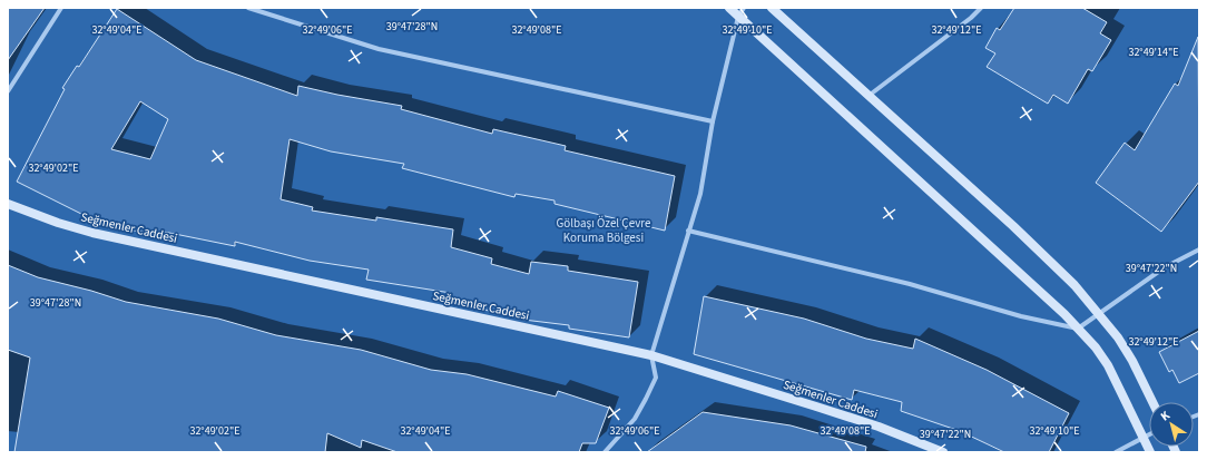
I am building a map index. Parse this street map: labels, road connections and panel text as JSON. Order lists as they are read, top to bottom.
{
  "streets": {
    "street": ["Seğmenler Caddesi"]
  },
  "parks": ["Gölbaşı Özel Çevre Koruma Bölgesi"],
  "north": "top left",
  "coordinates": [
    "39°47'28\"N",
    "32°49'04\"E",
    "32°49'06\"E",
    "32°49'08\"E",
    "32°49'10\"E",
    "32°49'12\"E",
    "32°49'14\"E",
    "32°49'02\"E",
    "39°47'22\"N"
  ]
}
